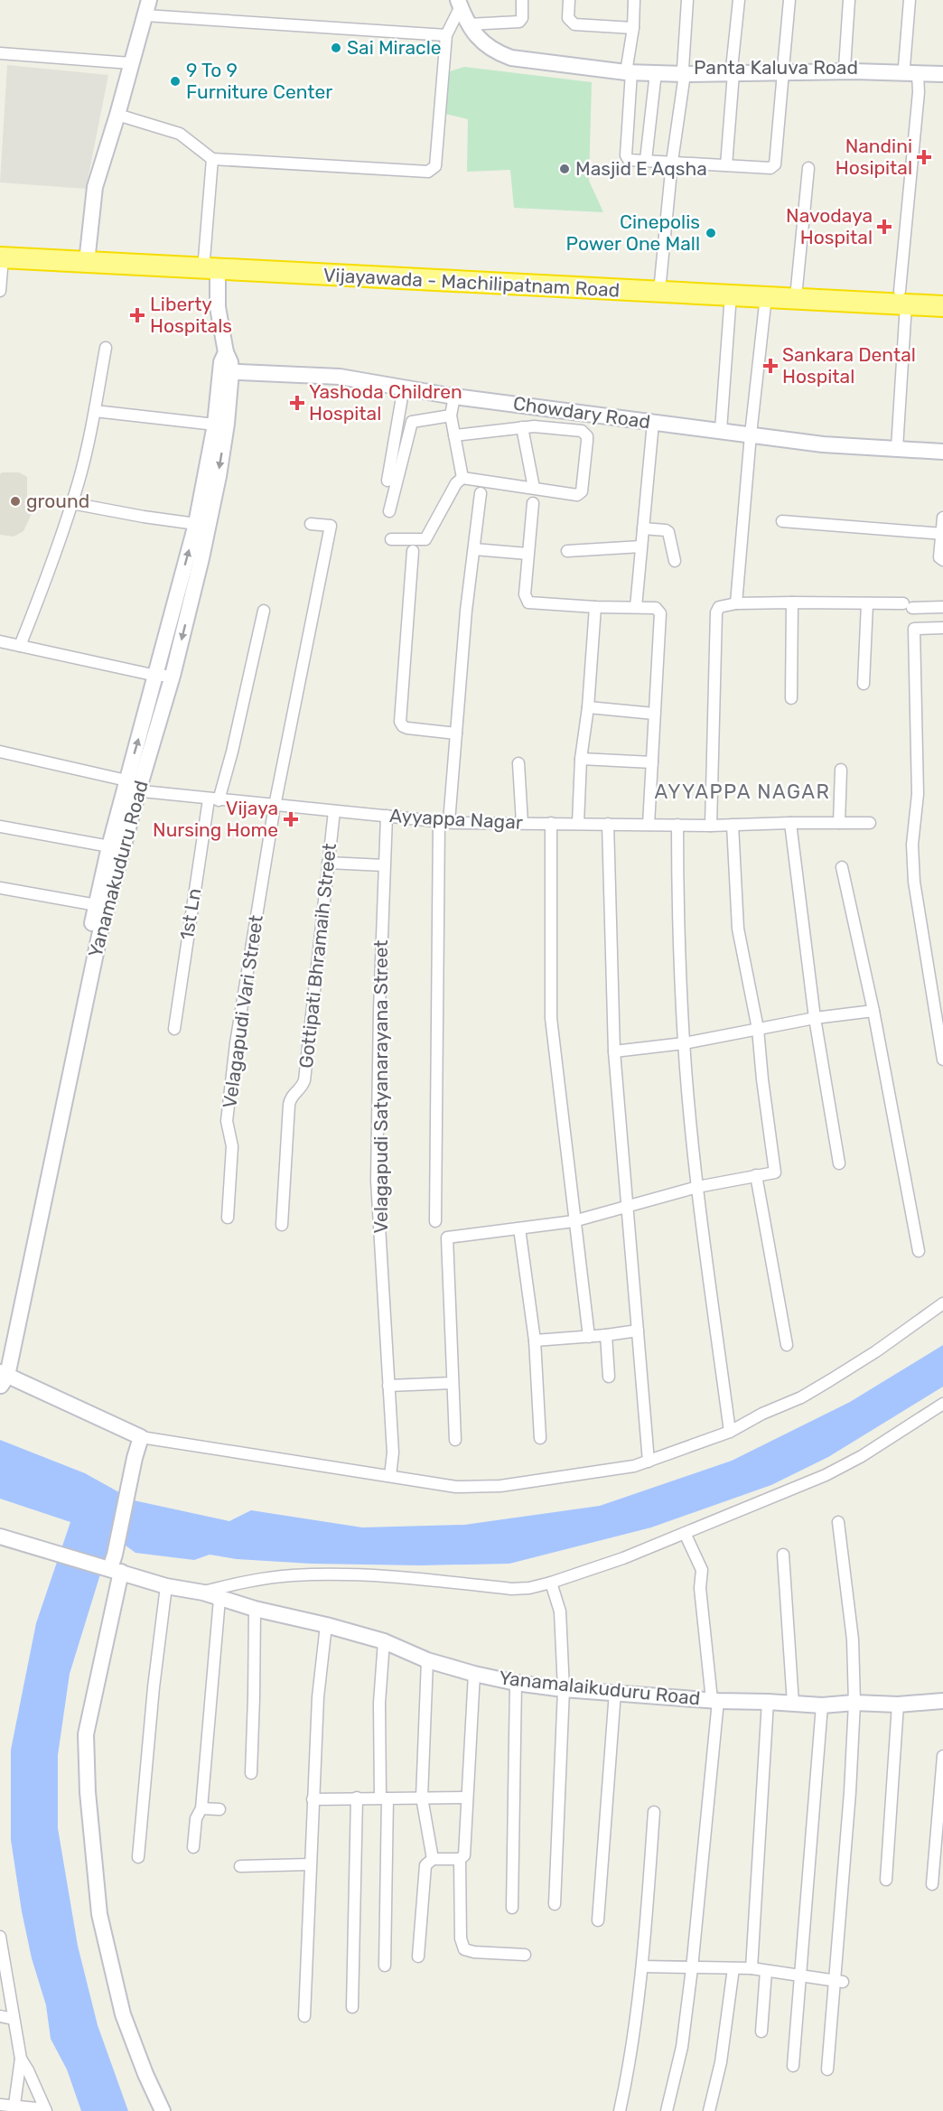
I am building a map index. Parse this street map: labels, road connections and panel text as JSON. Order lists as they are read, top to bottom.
{
  "streets": {
    "highway": ["Vijayawada - Machilipatnam Road"],
    "street": [
      "Panta Kaluva Road",
      "Chowdary Road",
      "Ayyappa Nagar",
      "Yanamakuduru Road",
      "1st Ln",
      "Gottipati Bhramaih Street",
      "Velagapudi Vari Street",
      "Velagapudi Satyanarayana Street",
      "Yanamalaikuduru Road"
    ]
  },
  "crossings": [
    ["Vijayawada - Machilipatnam Road", "Yanamakuduru Road"],
    ["Chowdary Road", "Yanamakuduru Road"],
    ["Ayyappa Nagar", "Yanamakuduru Road"],
    ["Ayyappa Nagar", "1st Ln"],
    ["Ayyappa Nagar", "Gottipati Bhramaih Street"],
    ["Ayyappa Nagar", "Velagapudi Vari Street"],
    ["Ayyappa Nagar", "Velagapudi Satyanarayana Street"]
  ],
  "districts": ["AYYAPPA NAGAR"],
  "places": {
    "other": [
      "Sai Miracle",
      "9 To 9 Furniture Center",
      "Masjid E Aqsha",
      "Cinepolis Power One Mall",
      "ground"
    ],
    "health": [
      "Nandini Hosipital",
      "Navodaya Hospital",
      "Liberty Hospitals",
      "Sankara Dental Hospital",
      "Yashoda Children Hospital",
      "Vijaya Nursing Home"
    ]
  }
}
